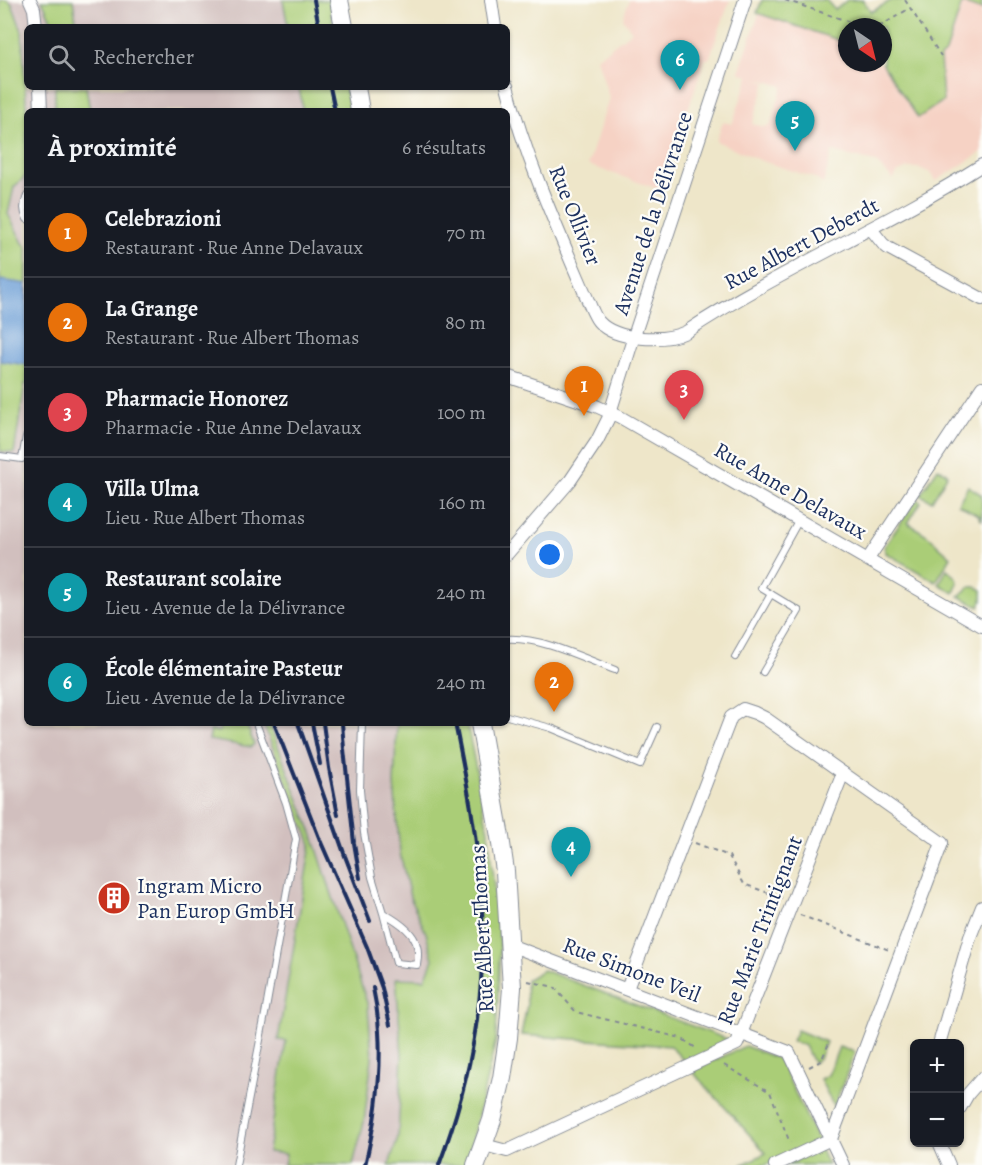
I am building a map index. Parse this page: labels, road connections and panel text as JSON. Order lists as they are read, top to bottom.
{
  "streets": {
    "street": [
      "Avenue de la Délivrance",
      "Rue Ollivier",
      "Rue Albert Deberdt",
      "Rue Anne Delavaux",
      "Rue Albert Thomas",
      "Rue Marie Trintignant",
      "Rue Simone Veil"
    ]
  },
  "crossings": [
    ["Avenue de la Délivrance", "Rue Ollivier"],
    ["Avenue de la Délivrance", "Rue Albert Deberdt"],
    ["Avenue de la Délivrance", "Rue Anne Delavaux"],
    ["Rue Ollivier", "Rue Albert Deberdt"],
    ["Rue Albert Thomas", "Rue Marie Trintignant"],
    ["Rue Albert Thomas", "Rue Simone Veil"],
    ["Rue Marie Trintignant", "Rue Simone Veil"]
  ],
  "places": {
    "building": ["Ingram Micro Pan Europ GmbH"]
  },
  "north": "bottom right",
  "page": {
    "search": "Rechercher",
    "pins": [
      "6",
      "5",
      "1",
      "3",
      "2",
      "4"
    ],
    "heading": ["À proximité", "6 résultats"],
    "list": [
      {
        "mark": "1",
        "name": "Celebrazioni",
        "note": "Restaurant · Rue Anne Delavaux",
        "value": "70 m"
      },
      {
        "mark": "2",
        "name": "La Grange",
        "note": "Restaurant · Rue Albert Thomas",
        "value": "80 m"
      },
      {
        "mark": "3",
        "name": "Pharmacie Honorez",
        "note": "Pharmacie · Rue Anne Delavaux",
        "value": "100 m"
      },
      {
        "mark": "4",
        "name": "Villa Ulma",
        "note": "Lieu · Rue Albert Thomas",
        "value": "160 m"
      },
      {
        "mark": "5",
        "name": "Restaurant scolaire",
        "note": "Lieu · Avenue de la Délivrance",
        "value": "240 m"
      },
      {
        "mark": "6",
        "name": "École élémentaire Pasteur",
        "note": "Lieu · Avenue de la Délivrance",
        "value": "240 m"
      }
    ],
    "map_buttons": ["+", "−"]
  }
}
